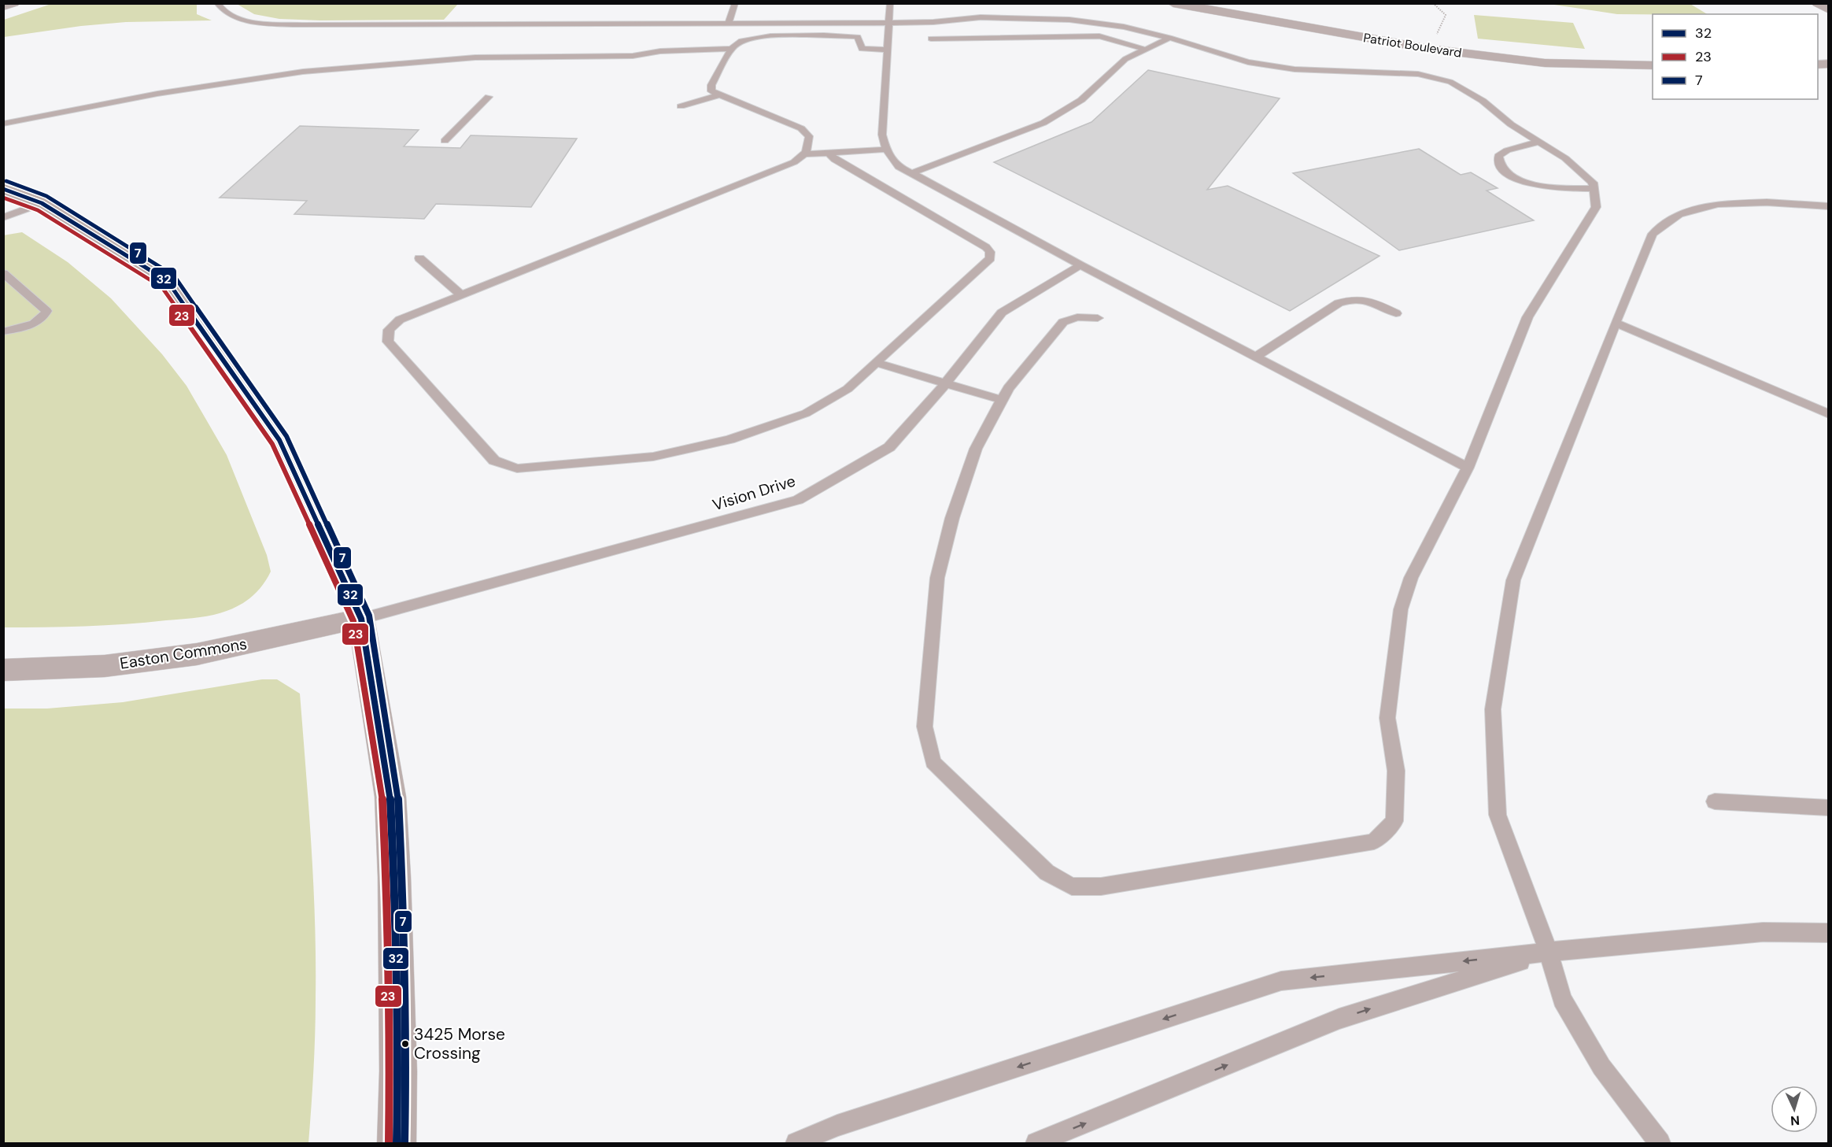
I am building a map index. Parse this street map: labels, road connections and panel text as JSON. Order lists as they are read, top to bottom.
{
  "streets": {
    "street": ["Patriot Boulevard", "Easton Commons"],
    "lane": ["Vision Drive"]
  },
  "crossings": [
    ["Vision Drive", "Easton Commons"]
  ],
  "places": ["3425 Morse Crossing"],
  "lines": ["transit line 7", "transit line 32", "transit line 23"],
  "legend": ["32", "23", "7"],
  "north": "bottom"
}
